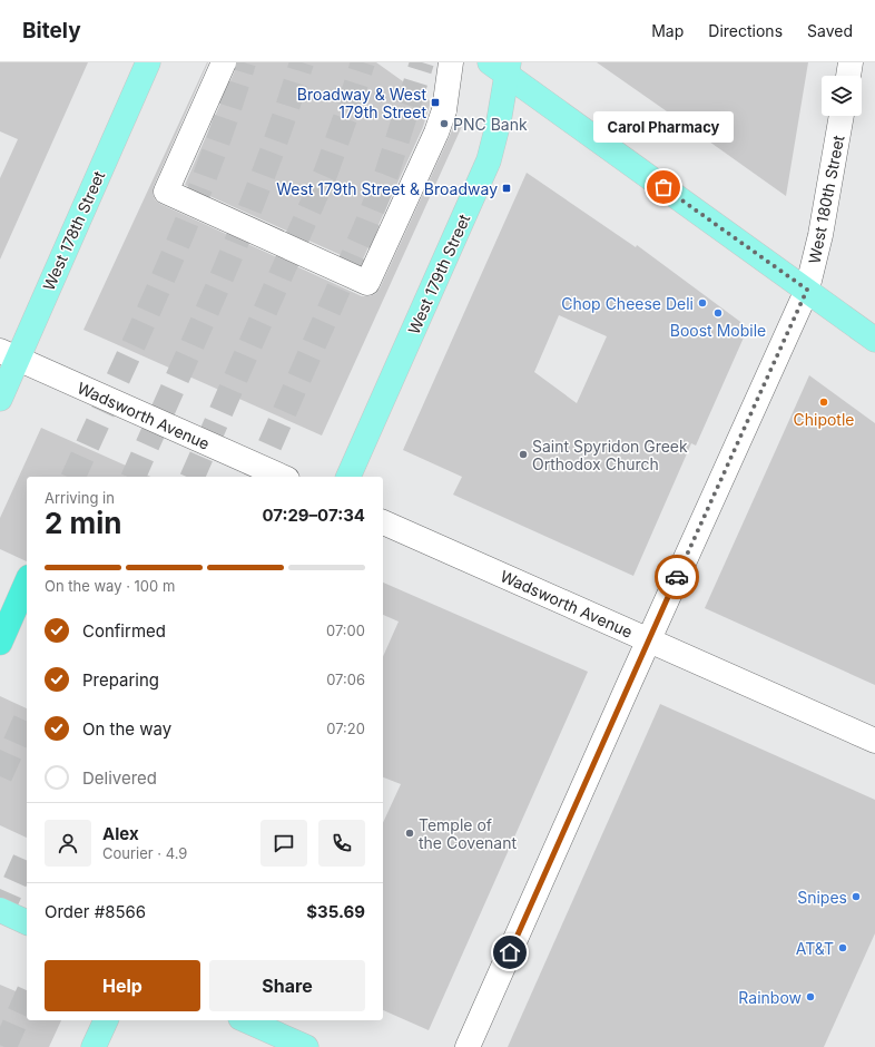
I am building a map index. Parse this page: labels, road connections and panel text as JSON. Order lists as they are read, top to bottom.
{
  "streets": {
    "main road": ["West 178th Street", "West 179th Street"],
    "street": ["West 180th Street", "Wadsworth Avenue"]
  },
  "crossings": [
    ["West 180th Street", "Wadsworth Avenue"],
    ["West 178th Street", "Wadsworth Avenue"]
  ],
  "places": {
    "transit": ["Broadway & West 179th Street", "West 179th Street & Broadway"],
    "other": [
      "PNC Bank",
      "Carol Pharmacy",
      "Chop Cheese Deli",
      "Boost Mobile",
      "Chipotle",
      "Saint Spyridon Greek Orthodox Church",
      "Temple of the Covenant",
      "Snipes",
      "AT&T",
      "Rainbow"
    ]
  },
  "page": {
    "header": "Bitely",
    "nav": ["Map", "Directions", "Saved"],
    "bubble": "Carol Pharmacy",
    "heading": ["2 min", "Arriving in", "07:29–07:34"],
    "panel": [
      "Alex",
      "Courier · 4.9",
      "Order #8566",
      "$35.69"
    ],
    "bar": "On the way · 100 m",
    "list": [
      ["Confirmed", "07:00"],
      ["Preparing", "07:06"],
      ["On the way", "07:20"],
      "Delivered"
    ],
    "buttons": ["Help", "Share"]
  }
}
